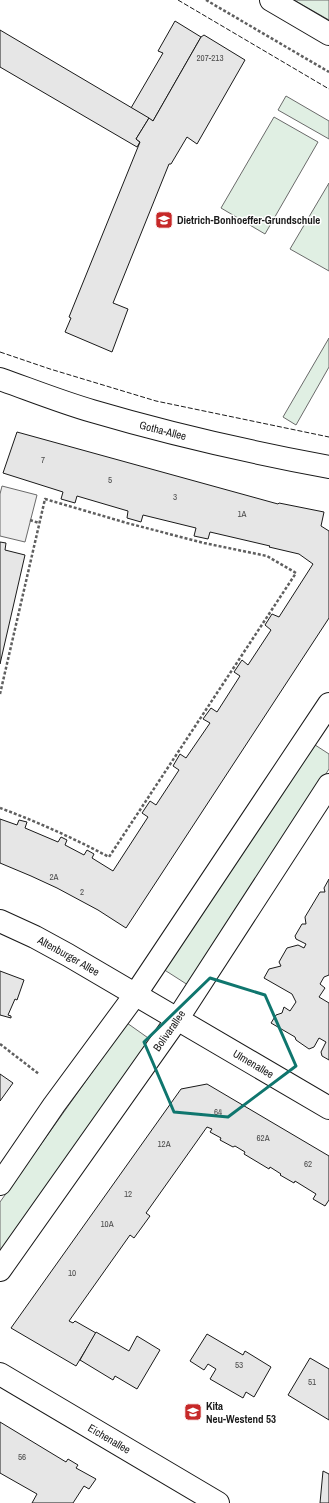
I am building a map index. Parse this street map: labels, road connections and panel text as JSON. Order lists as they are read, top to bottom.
{
  "streets": {
    "street": [
      "Gotha-Allee",
      "Altenburger Allee",
      "Bolivarallee",
      "Ulmenallee",
      "Eichenallee"
    ]
  },
  "crossings": [
    ["Altenburger Allee", "Bolivarallee"],
    ["Altenburger Allee", "Ulmenallee"],
    ["Bolivarallee", "Ulmenallee"]
  ],
  "places": {
    "school or university": ["Dietrich-Bonhoeffer-Grundschule", "Kita Neu-Westend 53"]
  },
  "house_numbers": [
    "207-213",
    "7",
    "5",
    "3",
    "1A",
    "2A",
    "2",
    "64",
    "62A",
    "12A",
    "62",
    "12",
    "10A",
    "10",
    "53",
    "51",
    "56"
  ]
}
